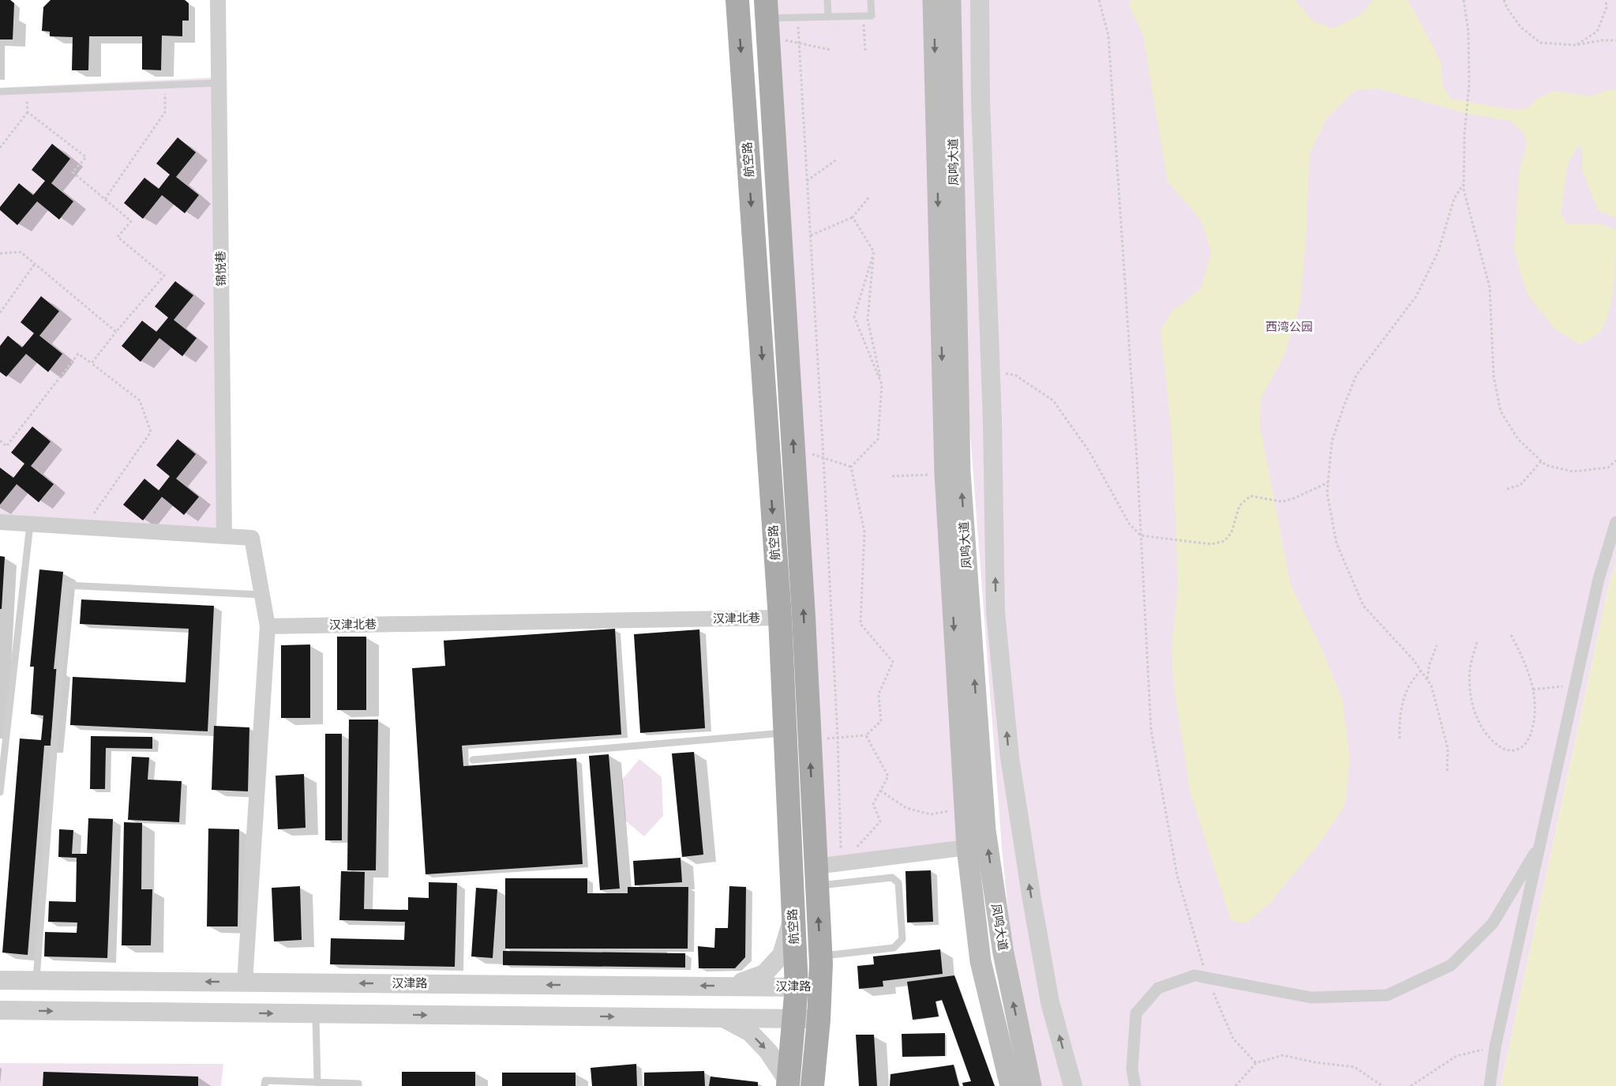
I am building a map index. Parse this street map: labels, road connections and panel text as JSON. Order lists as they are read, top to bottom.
{
  "streets": {
    "main road": ["航空路", "凤鸣大道"],
    "street": ["锦悦巷", "汉津北巷", "汉津路"]
  },
  "crossings": [
    ["航空路", "汉津北巷"],
    ["航空路", "汉津路"]
  ],
  "parks": ["西湾公园"]
}
